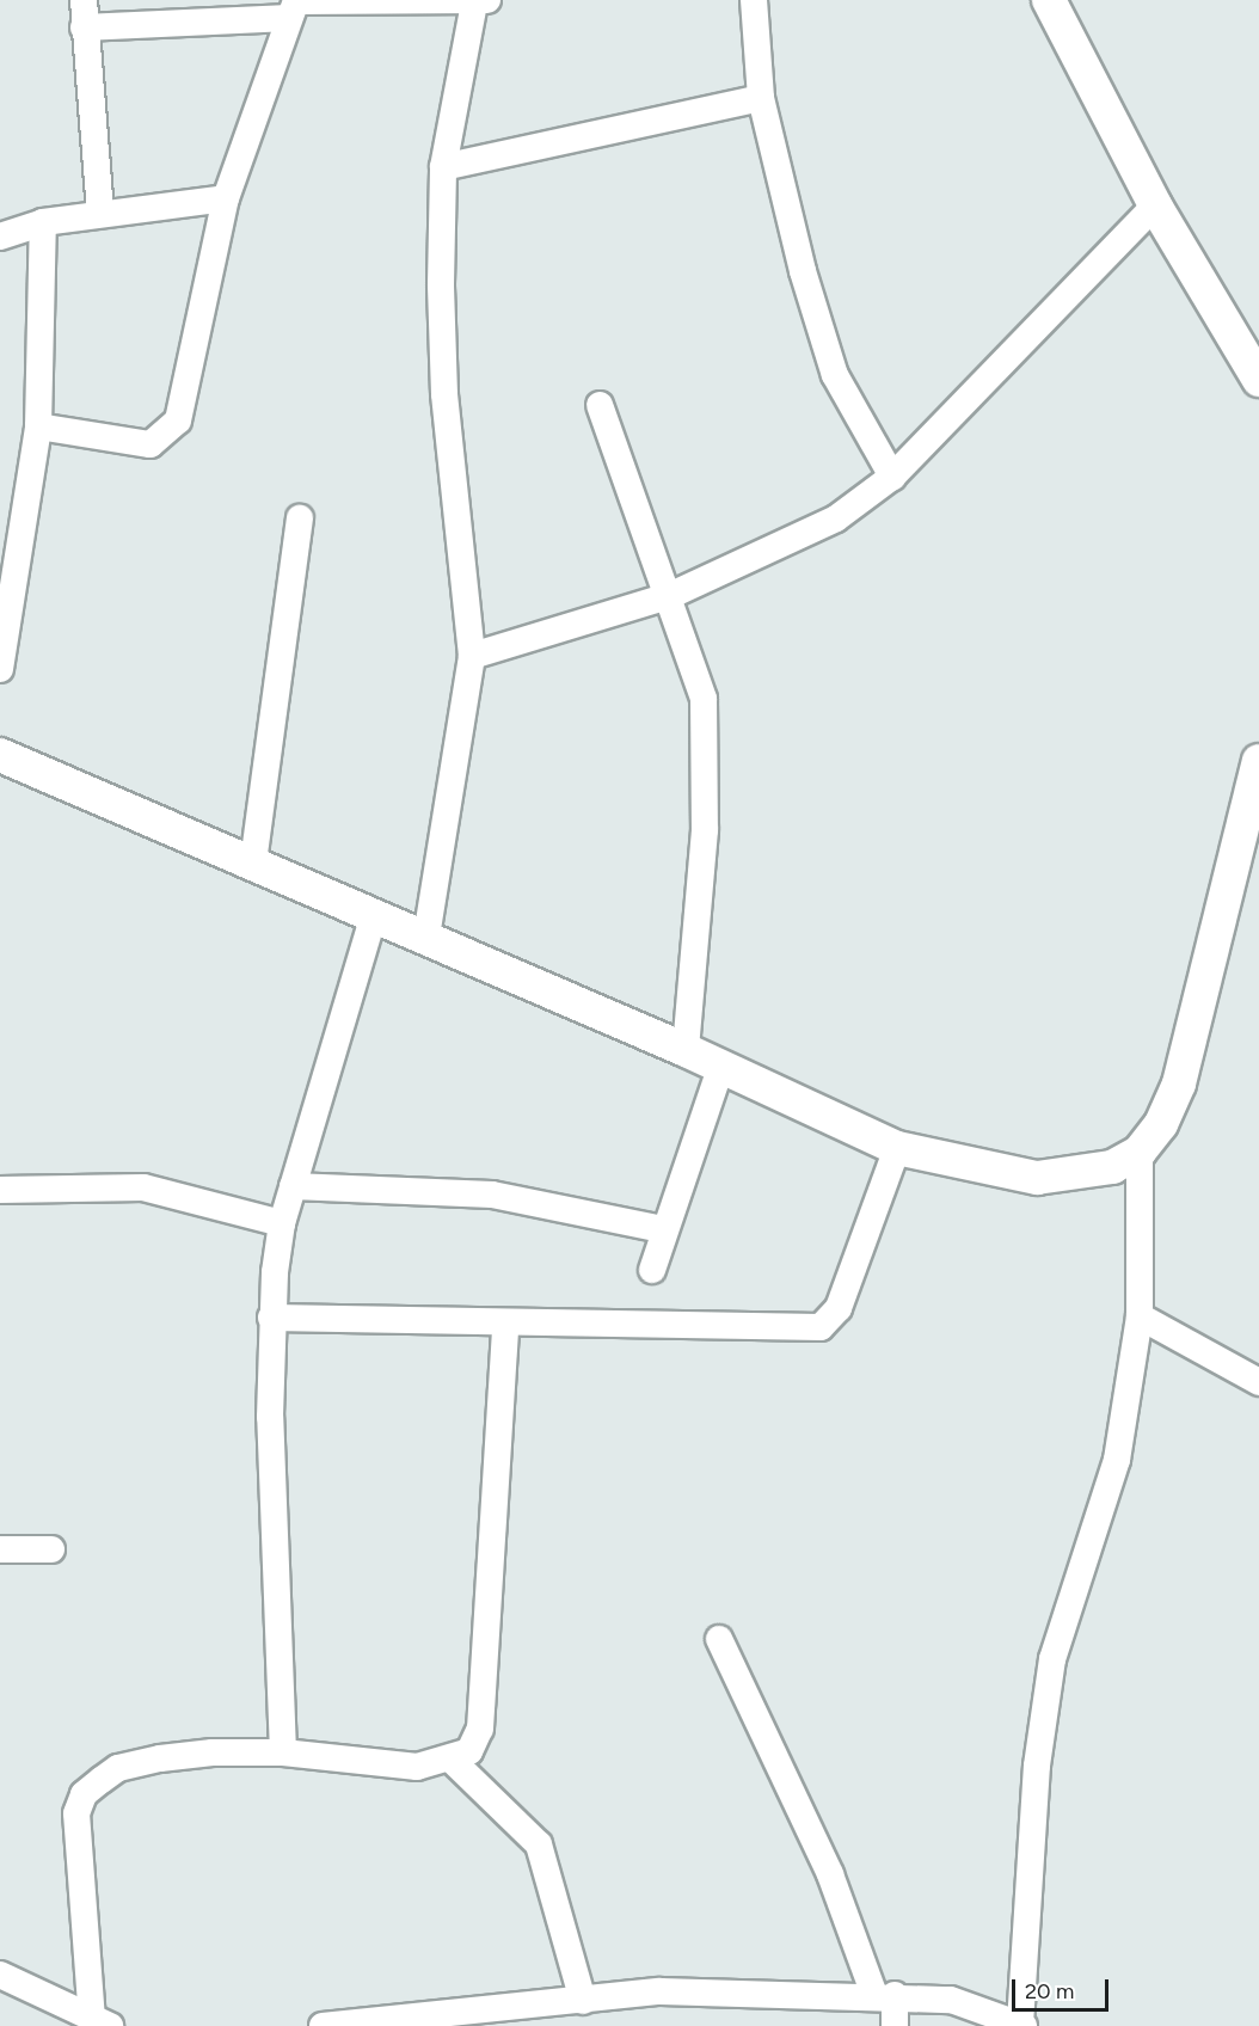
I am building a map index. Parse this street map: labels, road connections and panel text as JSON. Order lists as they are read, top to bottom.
{
  "scale_bar": "20 m"
}
